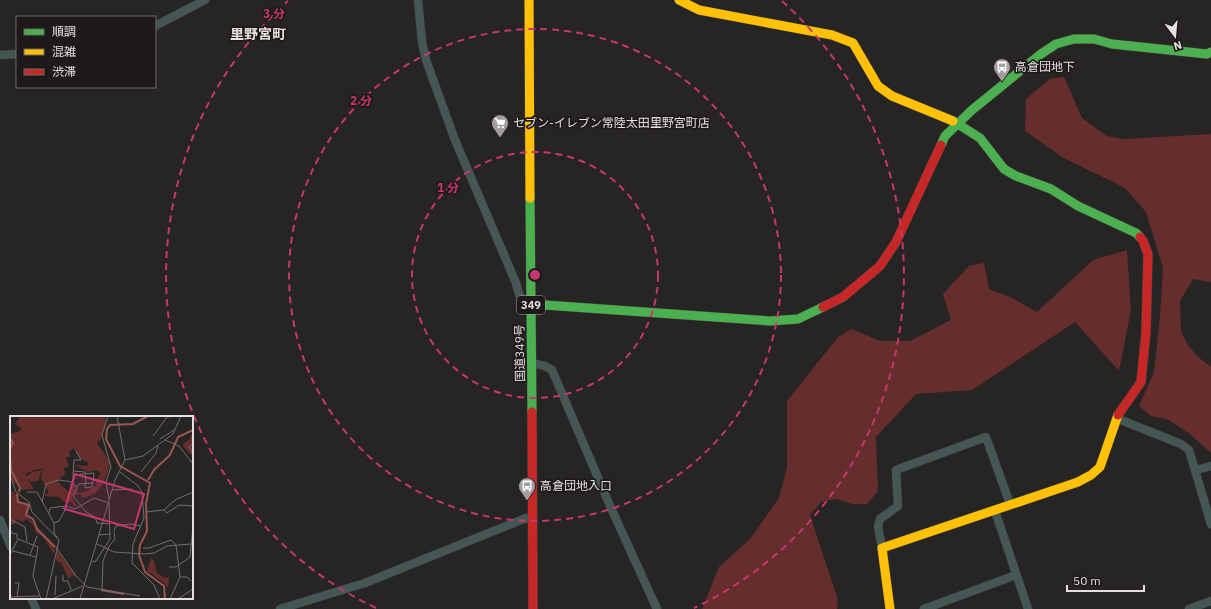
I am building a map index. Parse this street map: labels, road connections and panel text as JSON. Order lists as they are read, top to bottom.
{
  "streets": {
    "main road": ["349", "国道349号"]
  },
  "districts": ["里野宮町"],
  "places": {
    "bus stop": ["高倉団地下", "高倉団地入口"],
    "supermarket": ["セブン-イレブン常陸太田里野宮町店"]
  },
  "legend": ["順調", "混雑", "渋滞"],
  "scale_bar": "50 m",
  "north": "bottom",
  "rings": ["3 分", "2 分", "1 分"]
}
